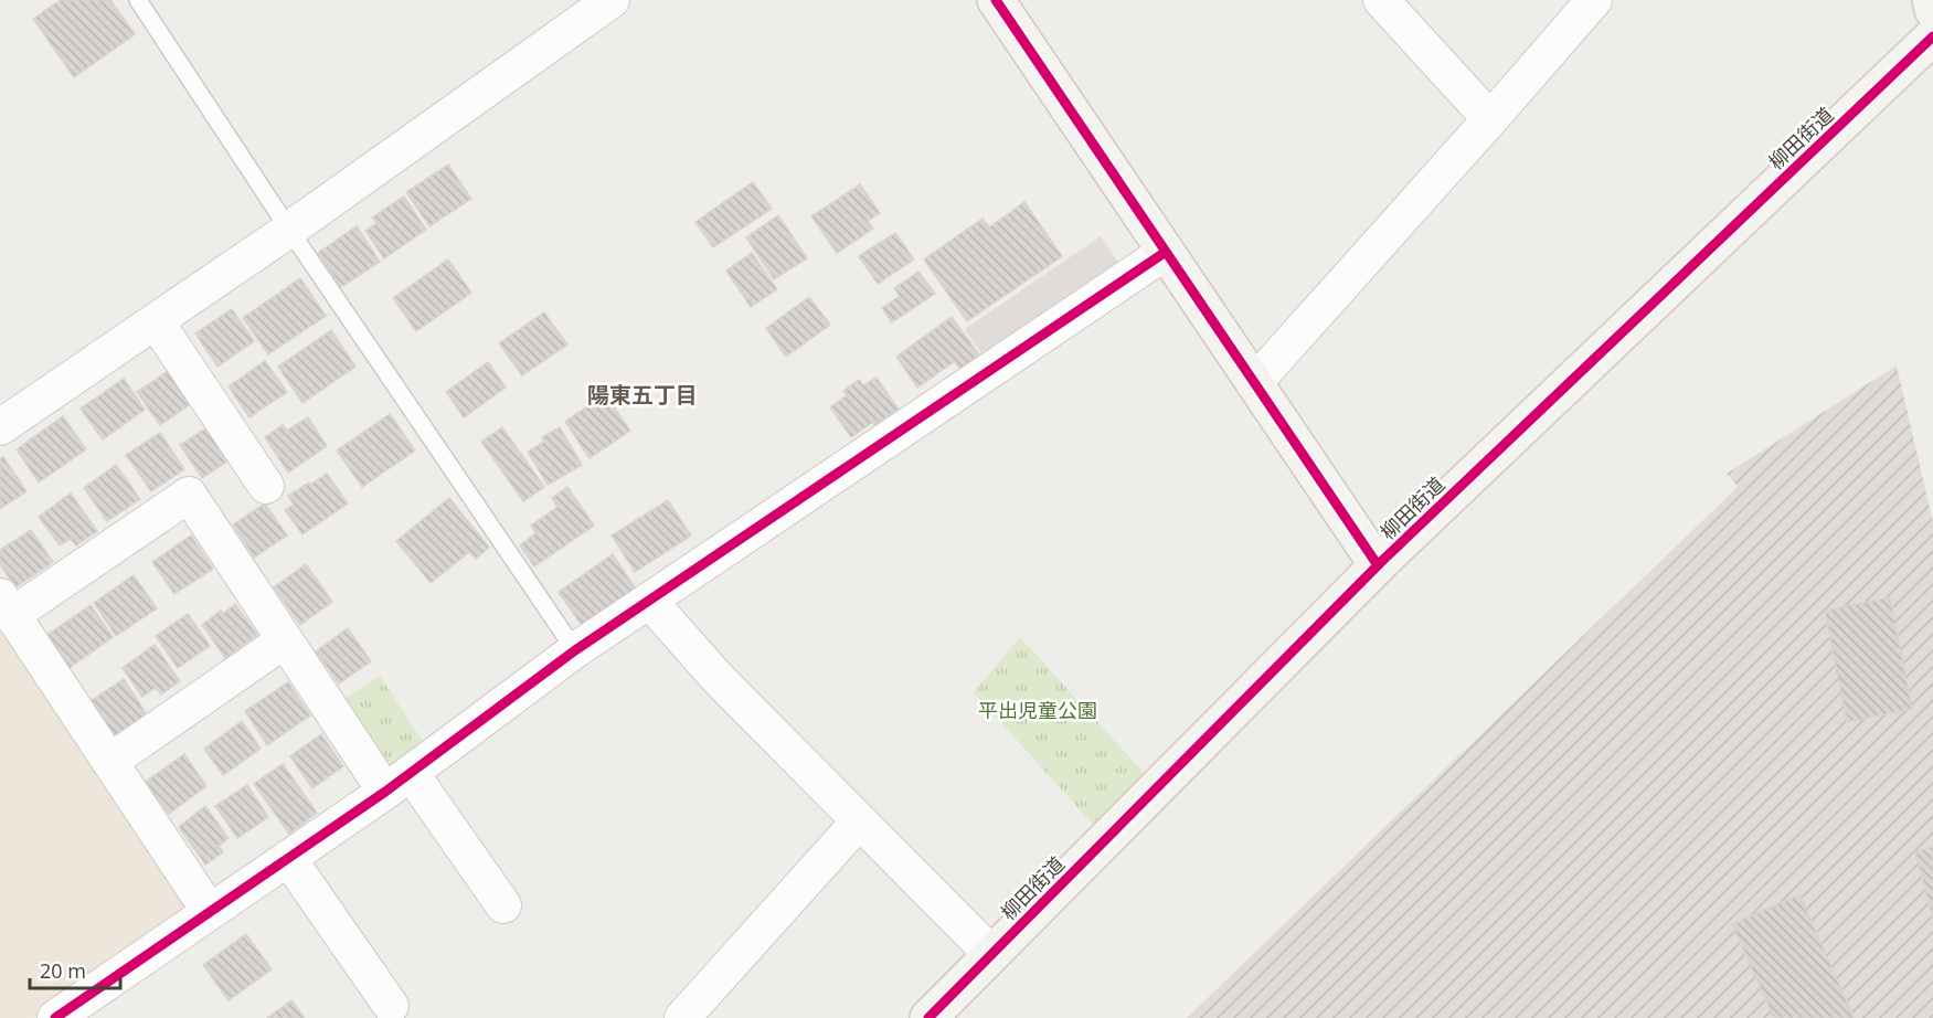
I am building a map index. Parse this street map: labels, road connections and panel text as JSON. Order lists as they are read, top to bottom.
{
  "streets": {
    "street": ["柳田街道"]
  },
  "districts": ["陽東五丁目"],
  "parks": ["平出児童公園"],
  "scale_bar": "20 m"
}
